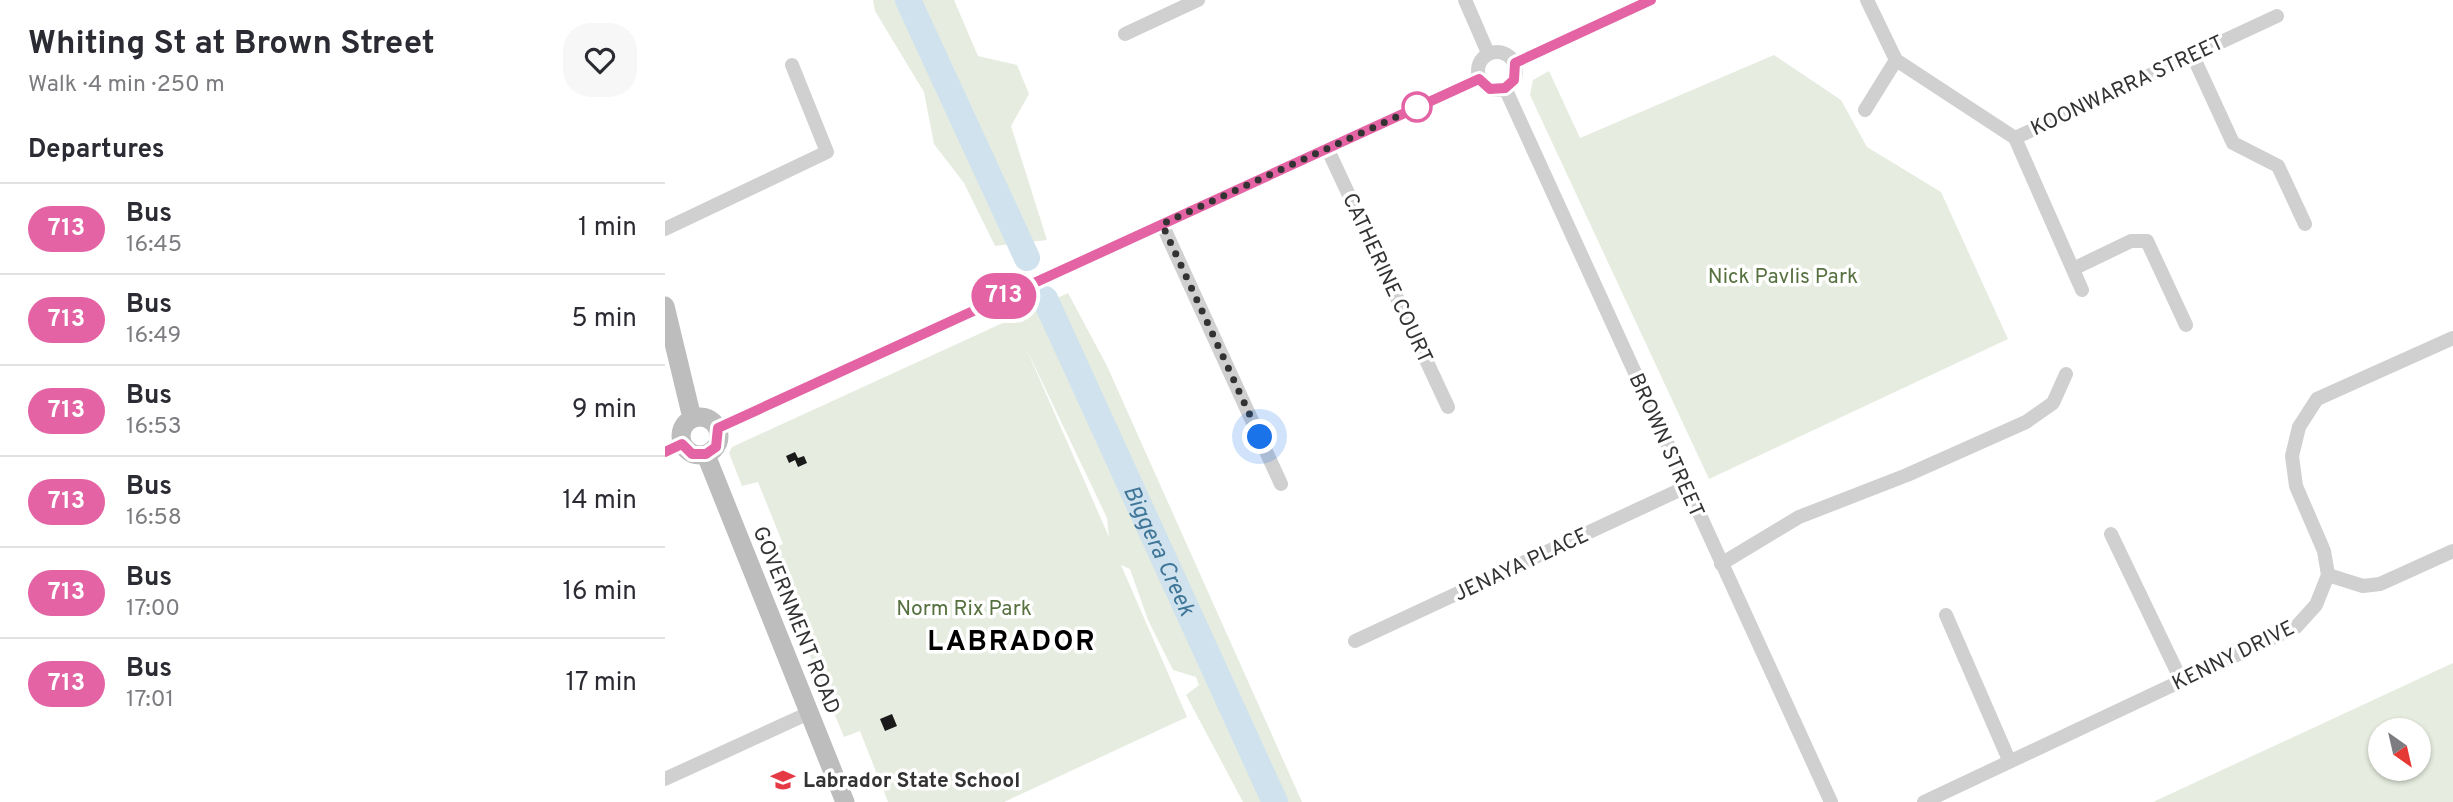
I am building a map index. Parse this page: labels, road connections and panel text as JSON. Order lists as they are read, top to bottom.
{
  "streets": {
    "main road": ["GOVERNMENT ROAD"],
    "street": [
      "KOONWARRA STREET",
      "CATHERINE COURT",
      "BROWN STREET",
      "JENAYA PLACE",
      "KENNY DRIVE"
    ]
  },
  "crossings": [
    ["BROWN STREET", "JENAYA PLACE"]
  ],
  "districts": ["LABRADOR"],
  "water": ["Biggera Creek"],
  "parks": ["Nick Pavlis Park", "Norm Rix Park"],
  "places": {
    "school or university": ["Labrador State School"]
  },
  "lines": ["bus line 713"],
  "north": "bottom right",
  "page": {
    "heading": [
      ["Whiting St at Brown Street", "Walk · 4 min · 250 m"],
      "Departures"
    ],
    "on_map": "713",
    "list": [
      {
        "mark": "713",
        "name": "Bus",
        "note": "16:45",
        "value": "1 min"
      },
      {
        "mark": "713",
        "name": "Bus",
        "note": "16:49",
        "value": "5 min"
      },
      {
        "mark": "713",
        "name": "Bus",
        "note": "16:53",
        "value": "9 min"
      },
      {
        "mark": "713",
        "name": "Bus",
        "note": "16:58",
        "value": "14 min"
      },
      {
        "mark": "713",
        "name": "Bus",
        "note": "17:00",
        "value": "16 min"
      },
      {
        "mark": "713",
        "name": "Bus",
        "note": "17:01",
        "value": "17 min"
      }
    ]
  }
}
